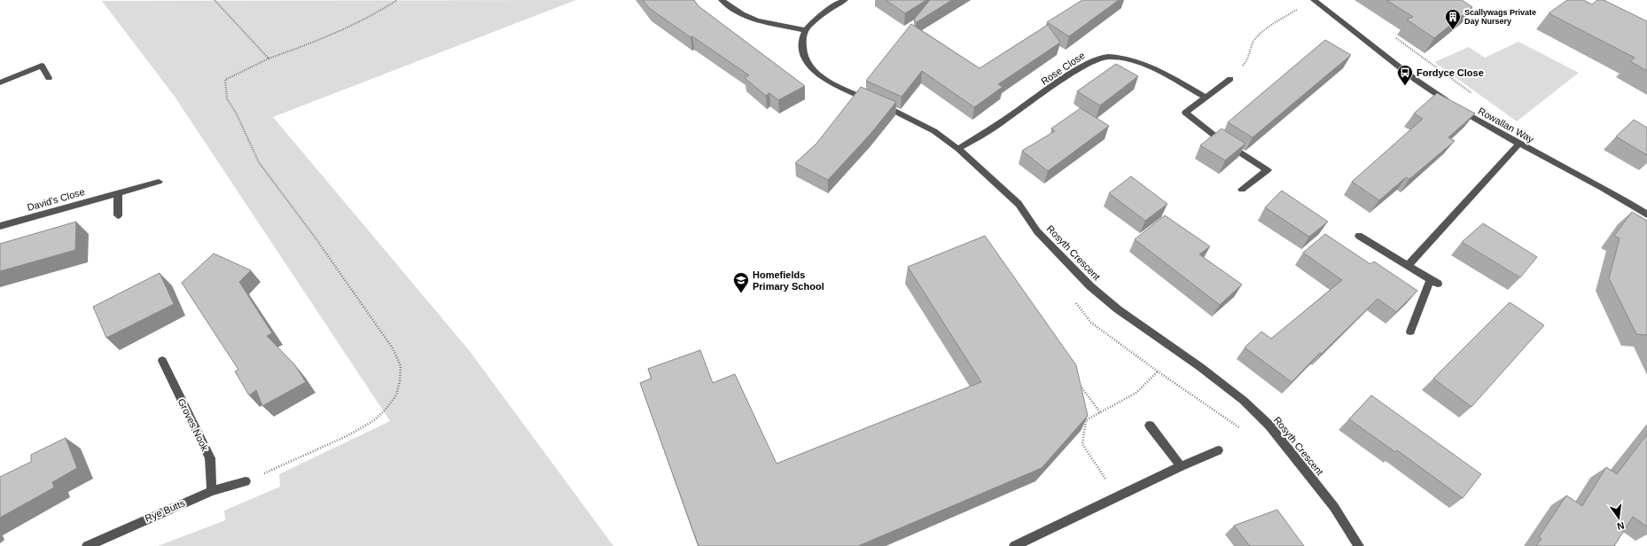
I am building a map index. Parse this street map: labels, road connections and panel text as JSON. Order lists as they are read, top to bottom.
{
  "streets": {
    "street": [
      "Rose Close",
      "Rowallan Way",
      "David's Close",
      "Rosyth Crescent",
      "Groves Nook",
      "Rye Butts"
    ]
  },
  "crossings": [
    ["Rose Close", "Rosyth Crescent"],
    ["Groves Nook", "Rye Butts"]
  ],
  "places": {
    "building": ["Scallywags Private Day Nursery"],
    "bus stop": ["Fordyce Close"],
    "school or university": ["Homefields Primary School"]
  },
  "north": "bottom"
}
